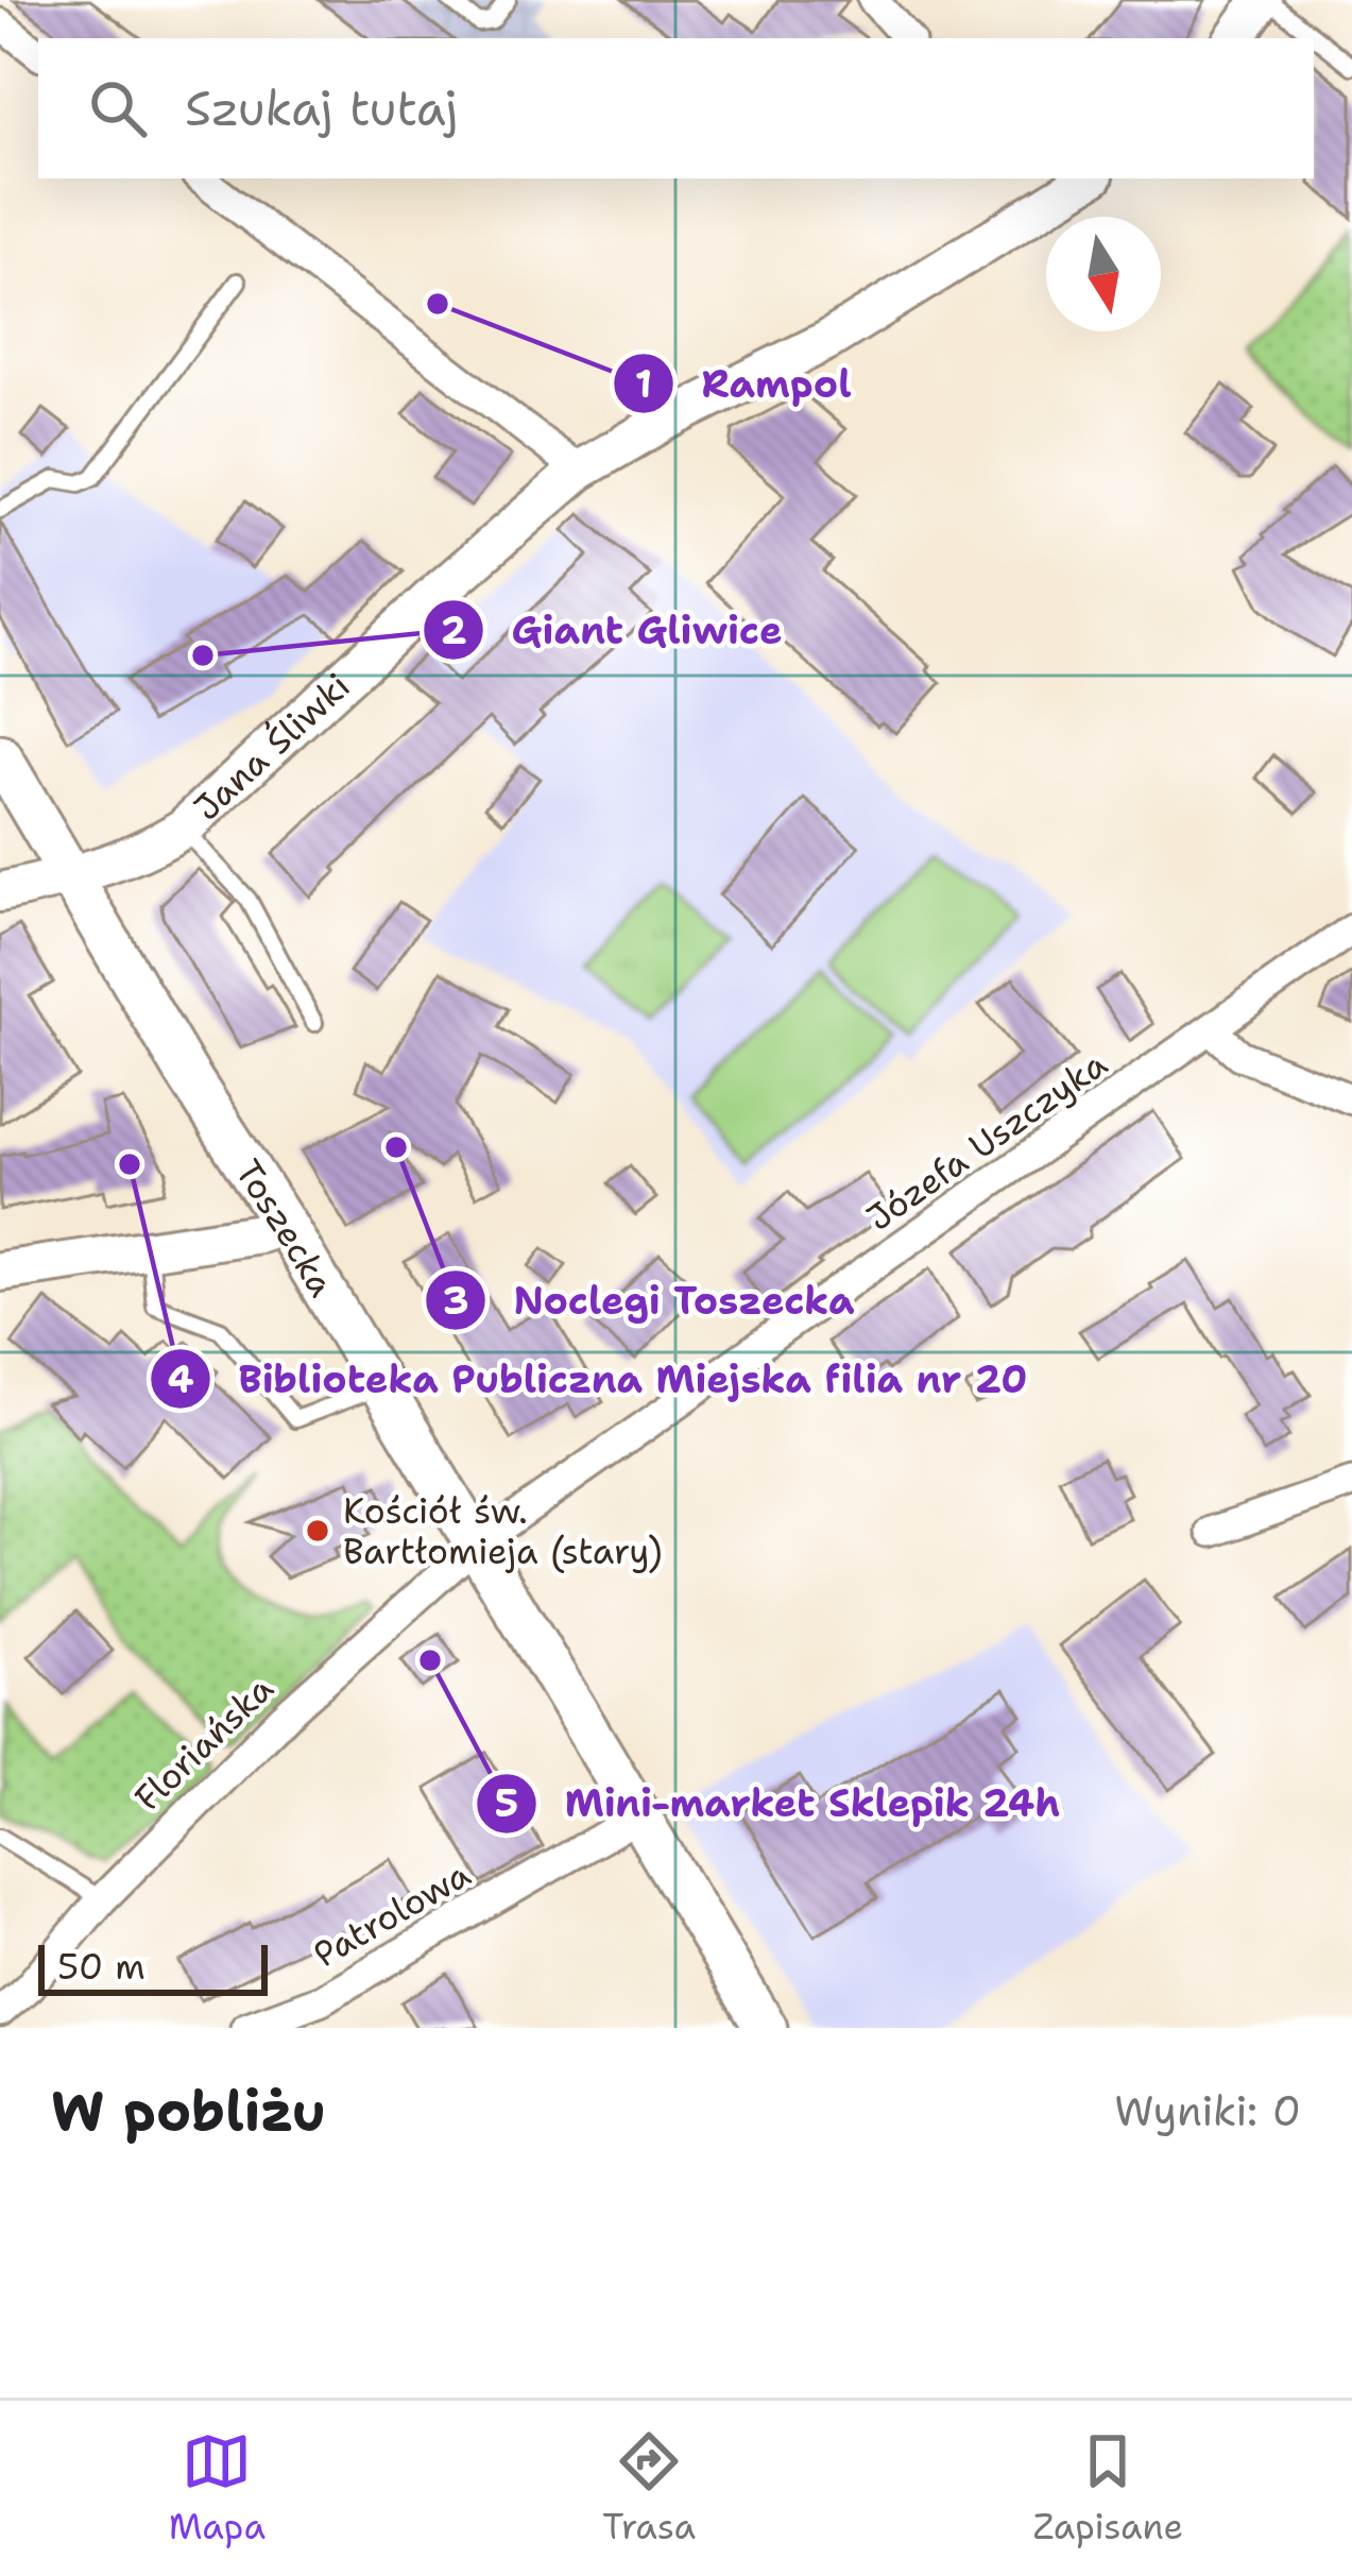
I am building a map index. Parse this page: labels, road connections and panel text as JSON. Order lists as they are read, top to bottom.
{
  "streets": {
    "main road": ["Toszecka"],
    "street": [
      "Jana Śliwki",
      "Józefa Uszczyka",
      "Floriańska",
      "Patrolowa"
    ]
  },
  "crossings": [
    ["Jana Śliwki", "Toszecka"],
    ["Józefa Uszczyka", "Toszecka"],
    ["Józefa Uszczyka", "Floriańska"],
    ["Toszecka", "Floriańska"],
    ["Toszecka", "Patrolowa"]
  ],
  "places": [
    "Rampol",
    "Giant Gliwice",
    "Noclegi Toszecka",
    "Biblioteka Publiczna Miejska filia nr 20",
    "Kościół św. Bartłomieja (stary)",
    "Mini-market Sklepik 24h"
  ],
  "scale_bar": "50 m",
  "north": "bottom",
  "page": {
    "search": "Szukaj tutaj",
    "scale": "50 m",
    "heading": ["W pobliżu", "Wyniki: 0"],
    "nav": ["Mapa", "Trasa", "Zapisane"]
  }
}
